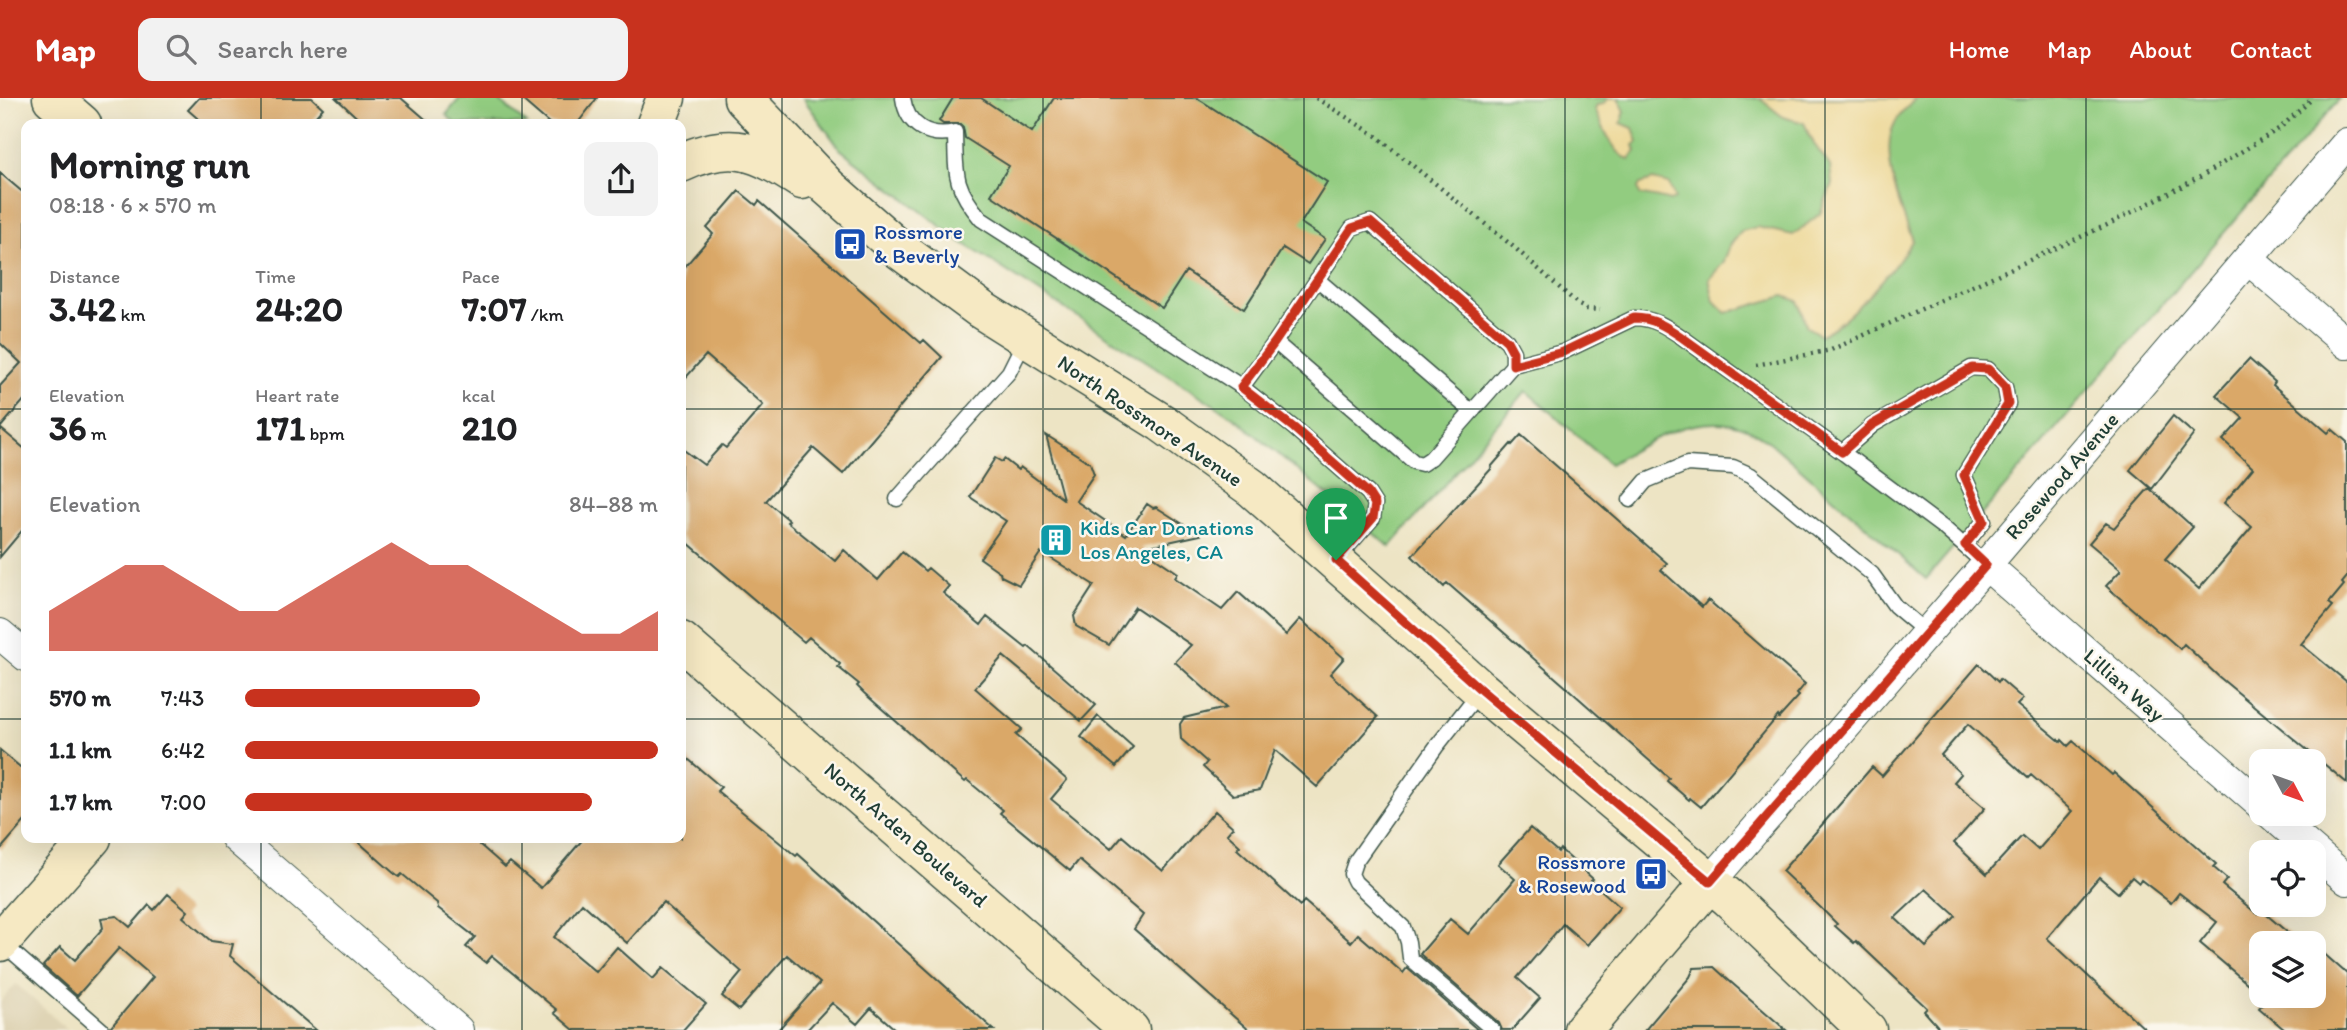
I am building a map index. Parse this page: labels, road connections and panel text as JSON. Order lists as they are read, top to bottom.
{
  "streets": {
    "main road": ["North Rossmore Avenue", "Rosewood Avenue", "North Arden Boulevard"],
    "street": ["Lillian Way"]
  },
  "crossings": [
    ["North Rossmore Avenue", "Rosewood Avenue"],
    ["Rosewood Avenue", "Lillian Way"]
  ],
  "places": {
    "bus stop": ["Rossmore & Beverly", "Rossmore & Rosewood"],
    "building": ["Kids Car Donations Los Angeles, CA"]
  },
  "north": "bottom right",
  "page": {
    "header": "Map",
    "search": "Search here",
    "nav": [
      "Home",
      "Map",
      "About",
      "Contact"
    ],
    "heading": ["Morning run", "08:18 · 6 × 570 m"],
    "stats": [
      ["Distance", "3.42 km"],
      ["Time", "24:20"],
      ["Pace", "7:07 /km"],
      ["Elevation", "36 m"],
      ["Heart rate", "171 bpm"],
      ["kcal", "210"]
    ],
    "chart": ["Elevation", "84–88 m"],
    "list": [
      {
        "name": "570 m",
        "note": "7:43"
      },
      {
        "name": "1.1 km",
        "note": "6:42"
      },
      {
        "name": "1.7 km",
        "note": "7:00"
      }
    ]
  }
}
